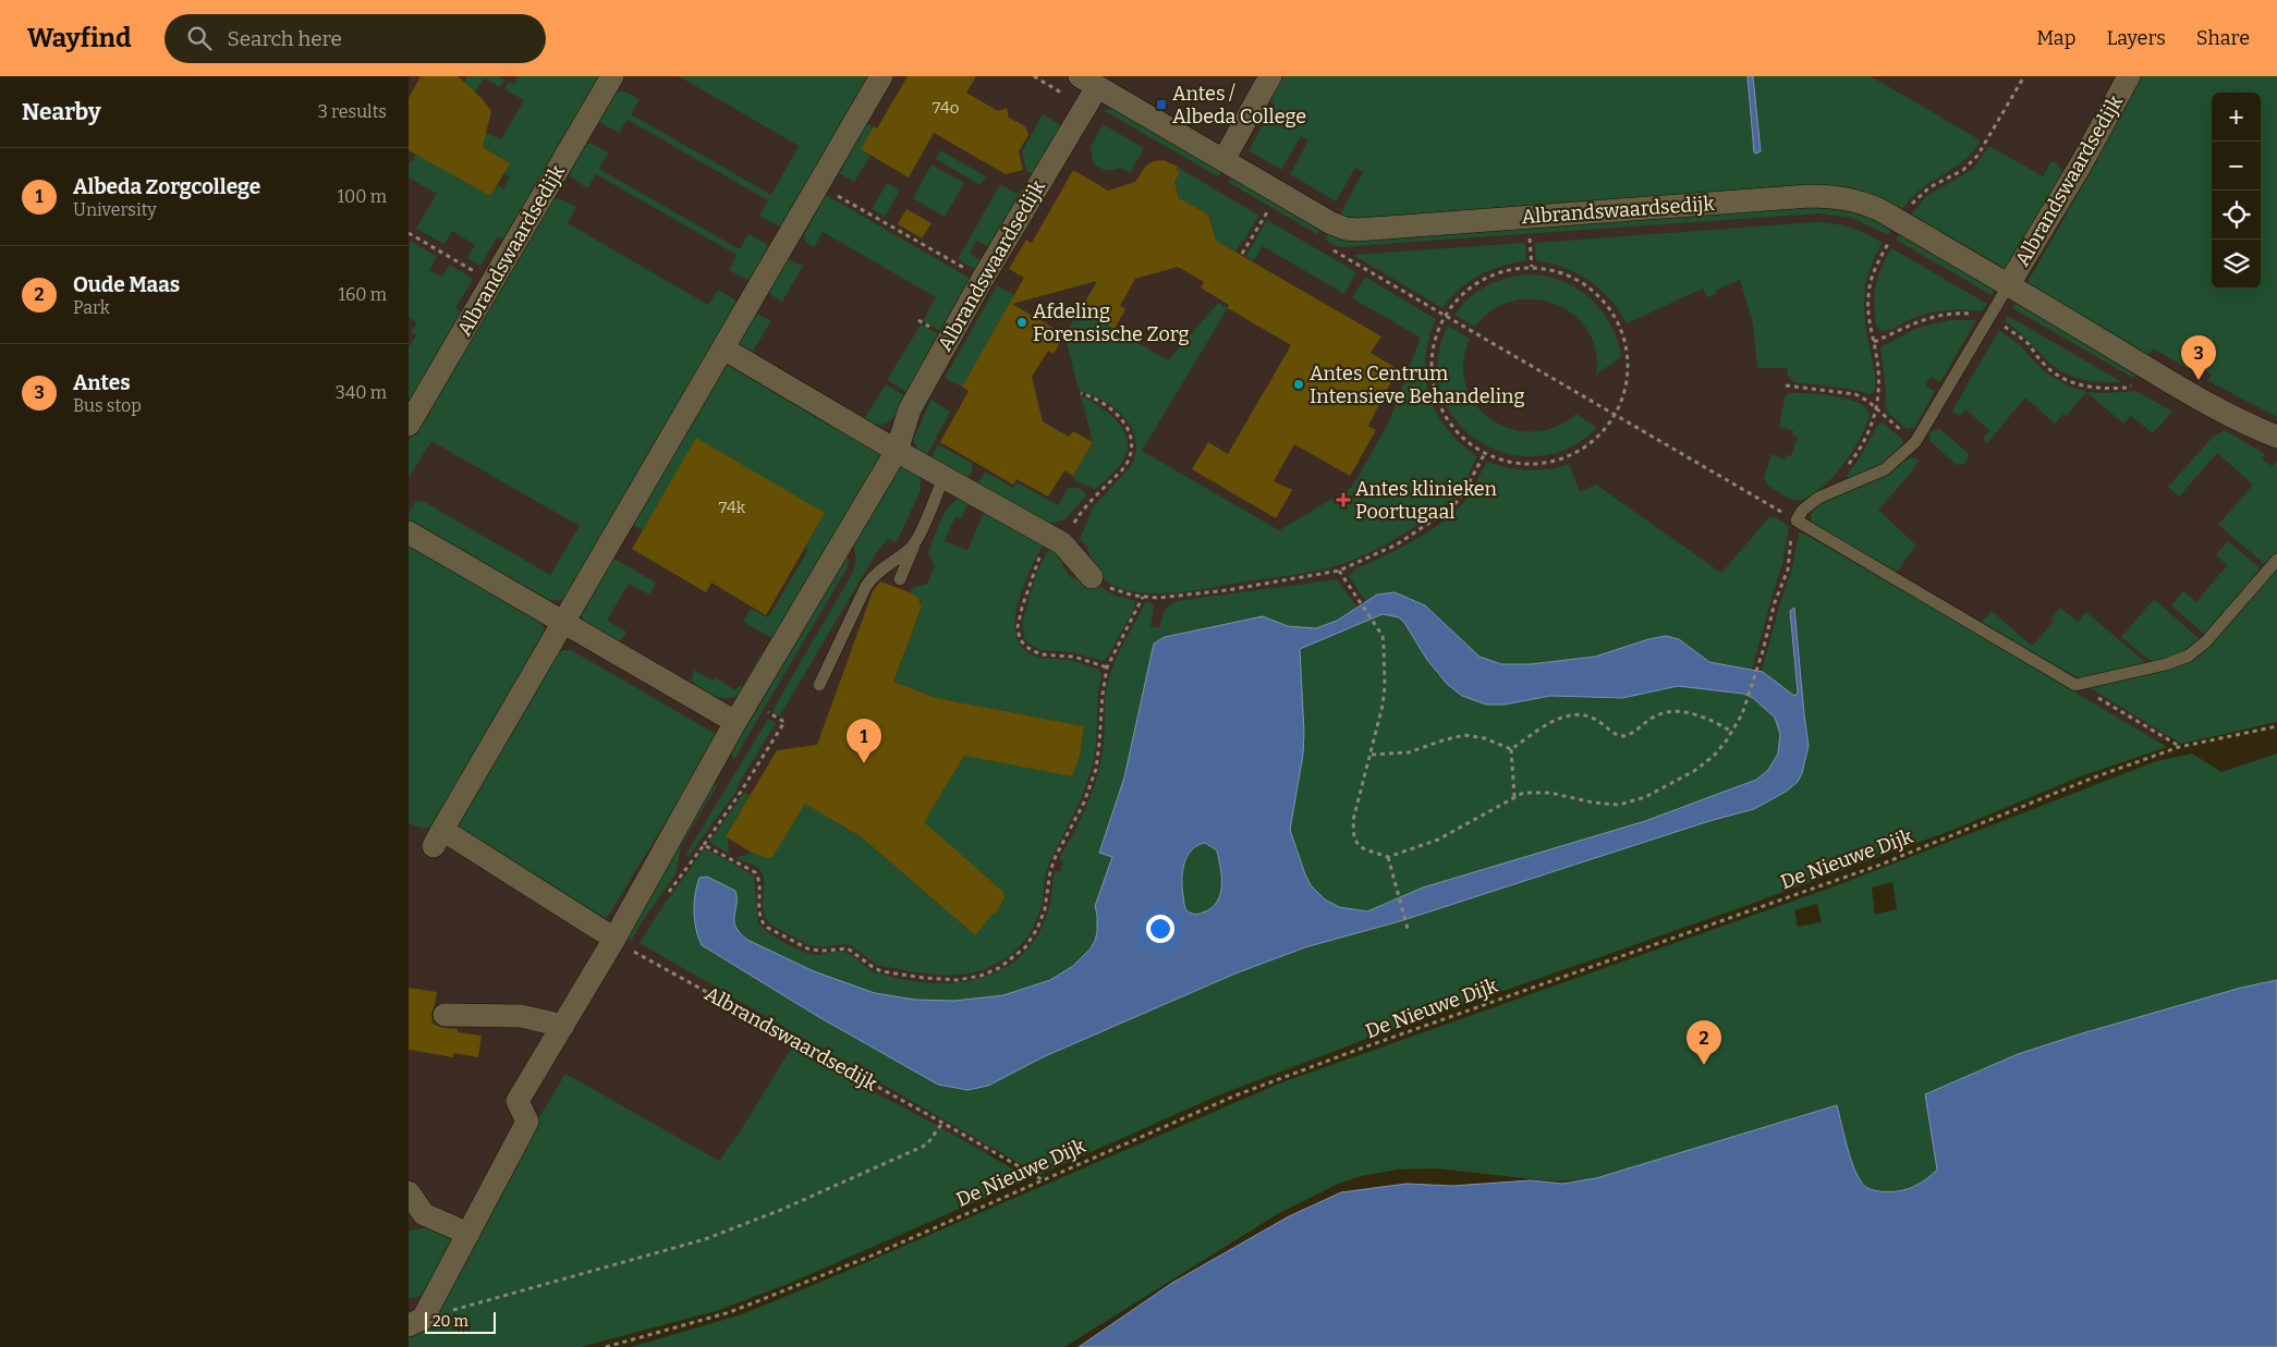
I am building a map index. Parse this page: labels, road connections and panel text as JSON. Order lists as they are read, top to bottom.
{
  "streets": {
    "street": ["Albrandswaardsedijk"],
    "path": ["De Nieuwe Dijk"]
  },
  "crossings": [
    ["Albrandswaardsedijk", "De Nieuwe Dijk"]
  ],
  "places": {
    "transit": ["Antes / Albeda College"],
    "other": ["Afdeling Forensische Zorg", "Antes Centrum Intensieve Behandeling"],
    "health": ["Antes klinieken Poortugaal"]
  },
  "house_numbers": ["74o", "74k"],
  "scale_bar": "20 m",
  "page": {
    "header": "Wayfind",
    "search": "Search here",
    "nav": ["Map", "Layers", "Share"],
    "heading": ["Nearby", "3 results"],
    "map_buttons": ["+", "−"],
    "list": [
      {
        "mark": "1",
        "name": "Albeda Zorgcollege",
        "note": "University",
        "value": "100 m"
      },
      {
        "mark": "2",
        "name": "Oude Maas",
        "note": "Park",
        "value": "160 m"
      },
      {
        "mark": "3",
        "name": "Antes",
        "note": "Bus stop",
        "value": "340 m"
      }
    ],
    "pins": ["3", "1", "2"],
    "scale": "20 m"
  }
}
